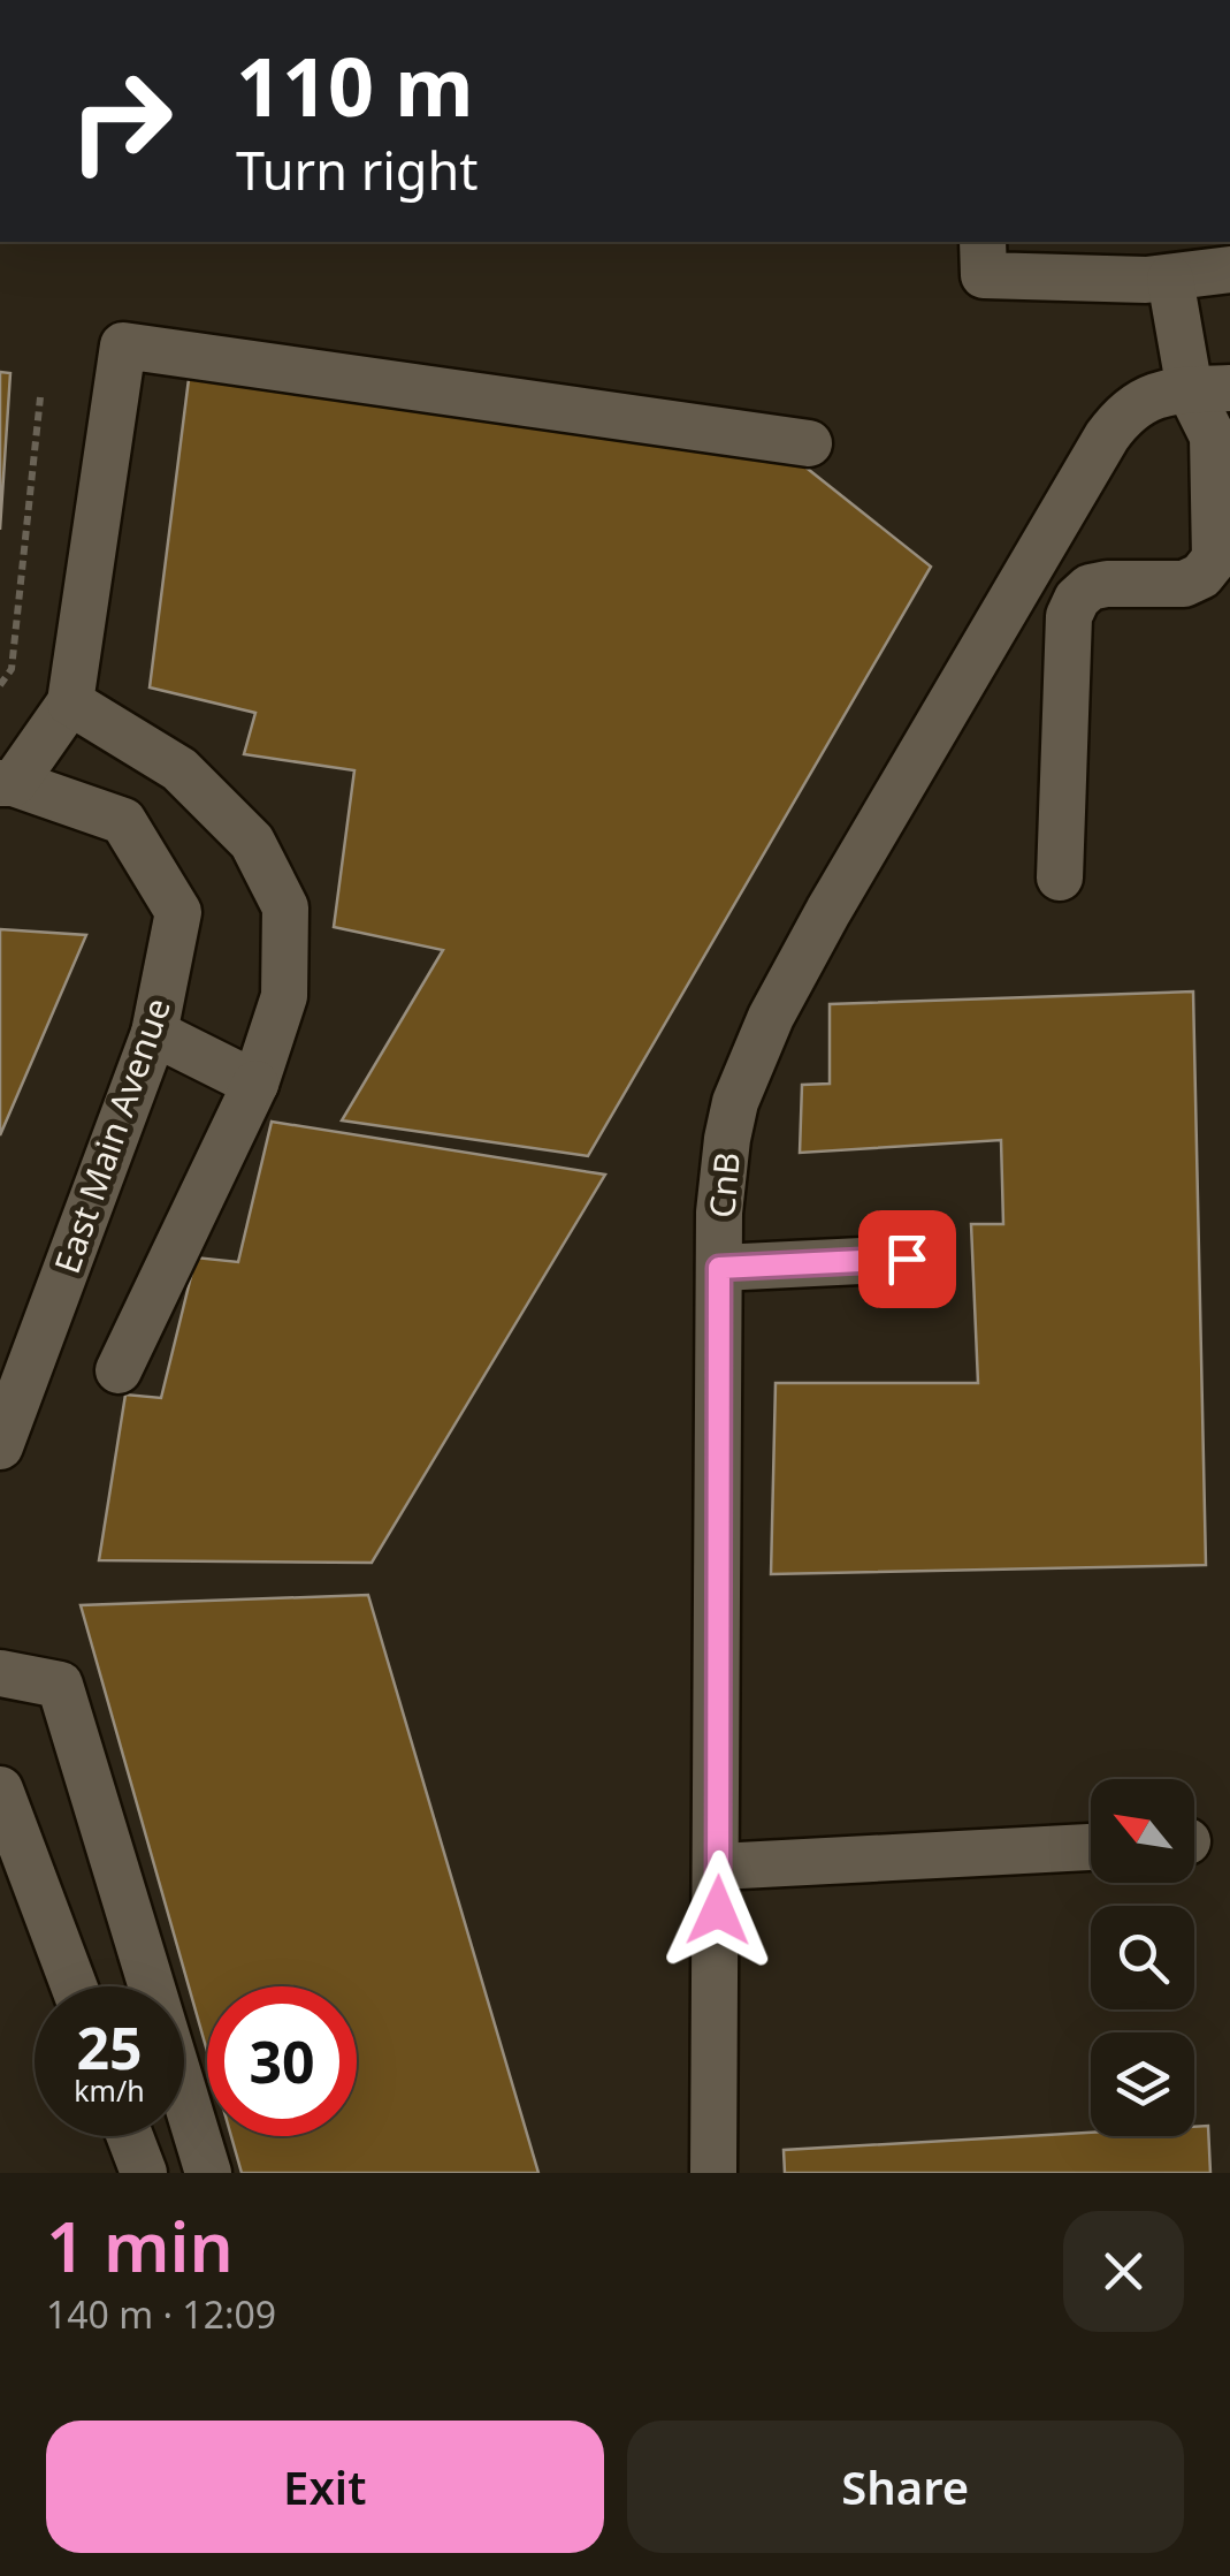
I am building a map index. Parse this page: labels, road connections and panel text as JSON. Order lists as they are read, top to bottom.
{
  "streets": {
    "street": ["East Main Avenue", "CnB"]
  },
  "north": "top left",
  "page": {
    "turn": ["110 m", "Turn right"],
    "speed": "25 km/h",
    "limit": "30",
    "heading": ["1 min", "140 m · 12:09"],
    "buttons": ["Exit", "Share"]
  }
}
